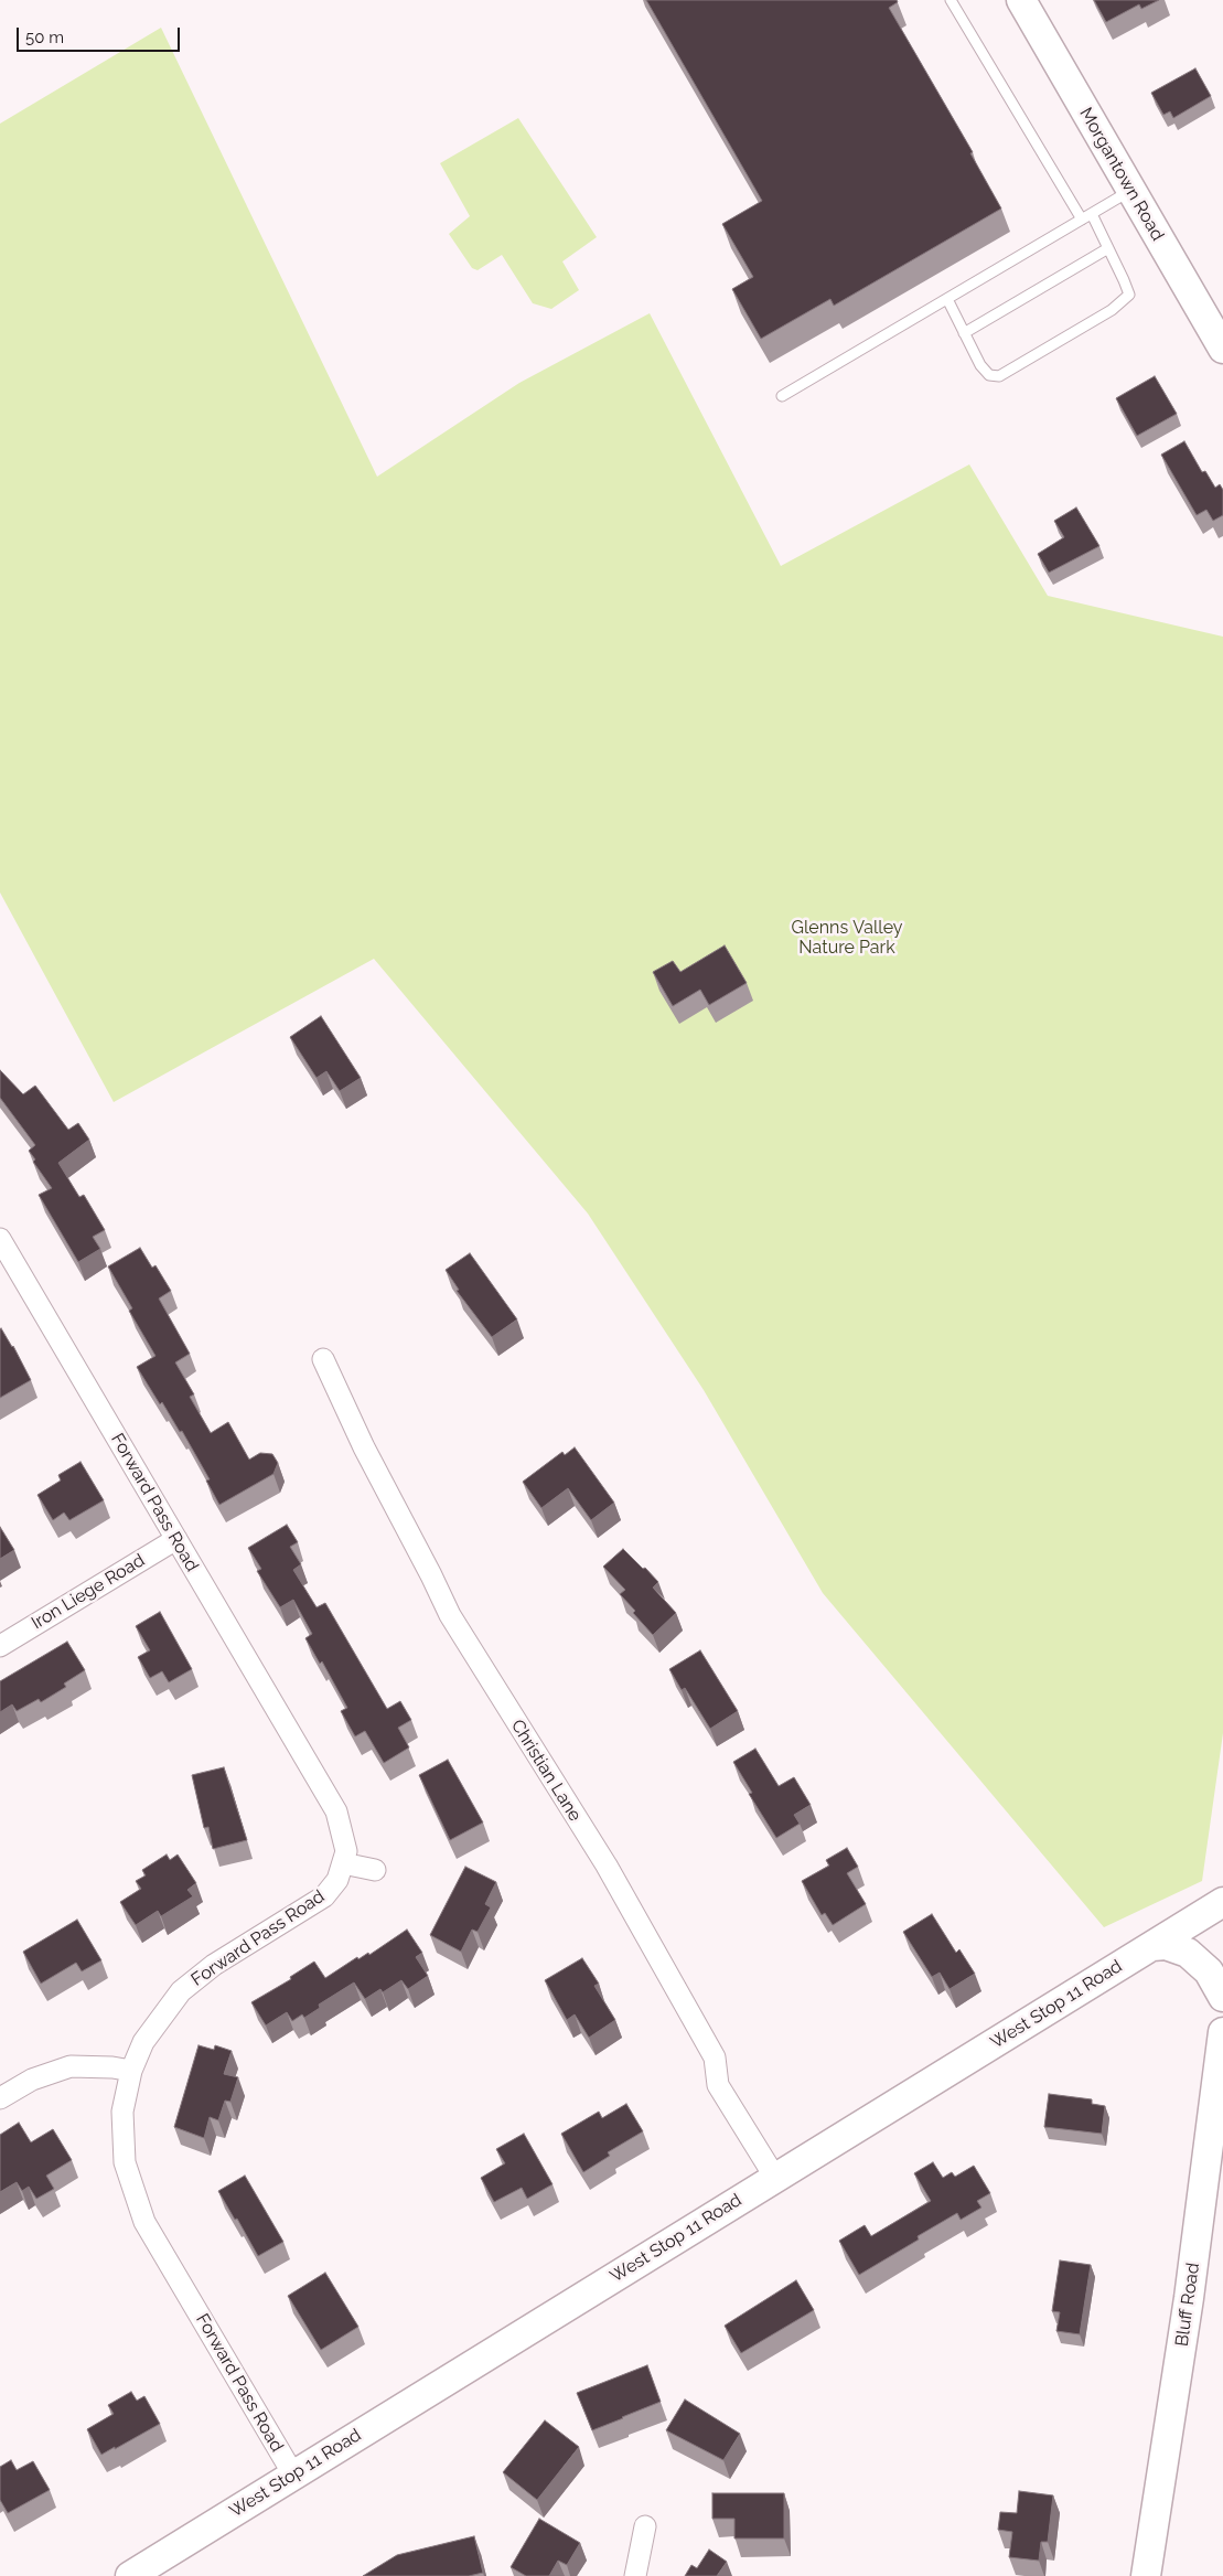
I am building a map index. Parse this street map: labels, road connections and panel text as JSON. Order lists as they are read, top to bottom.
{
  "streets": {
    "main road": ["Morgantown Road", "West Stop 11 Road", "Bluff Road"],
    "street": ["Forward Pass Road", "Iron Liege Road", "Christian Lane"]
  },
  "crossings": [
    ["Forward Pass Road", "Iron Liege Road"],
    ["Forward Pass Road", "West Stop 11 Road"],
    ["Christian Lane", "West Stop 11 Road"]
  ],
  "parks": ["Glenns Valley Nature Park"],
  "scale_bar": "50 m"
}
